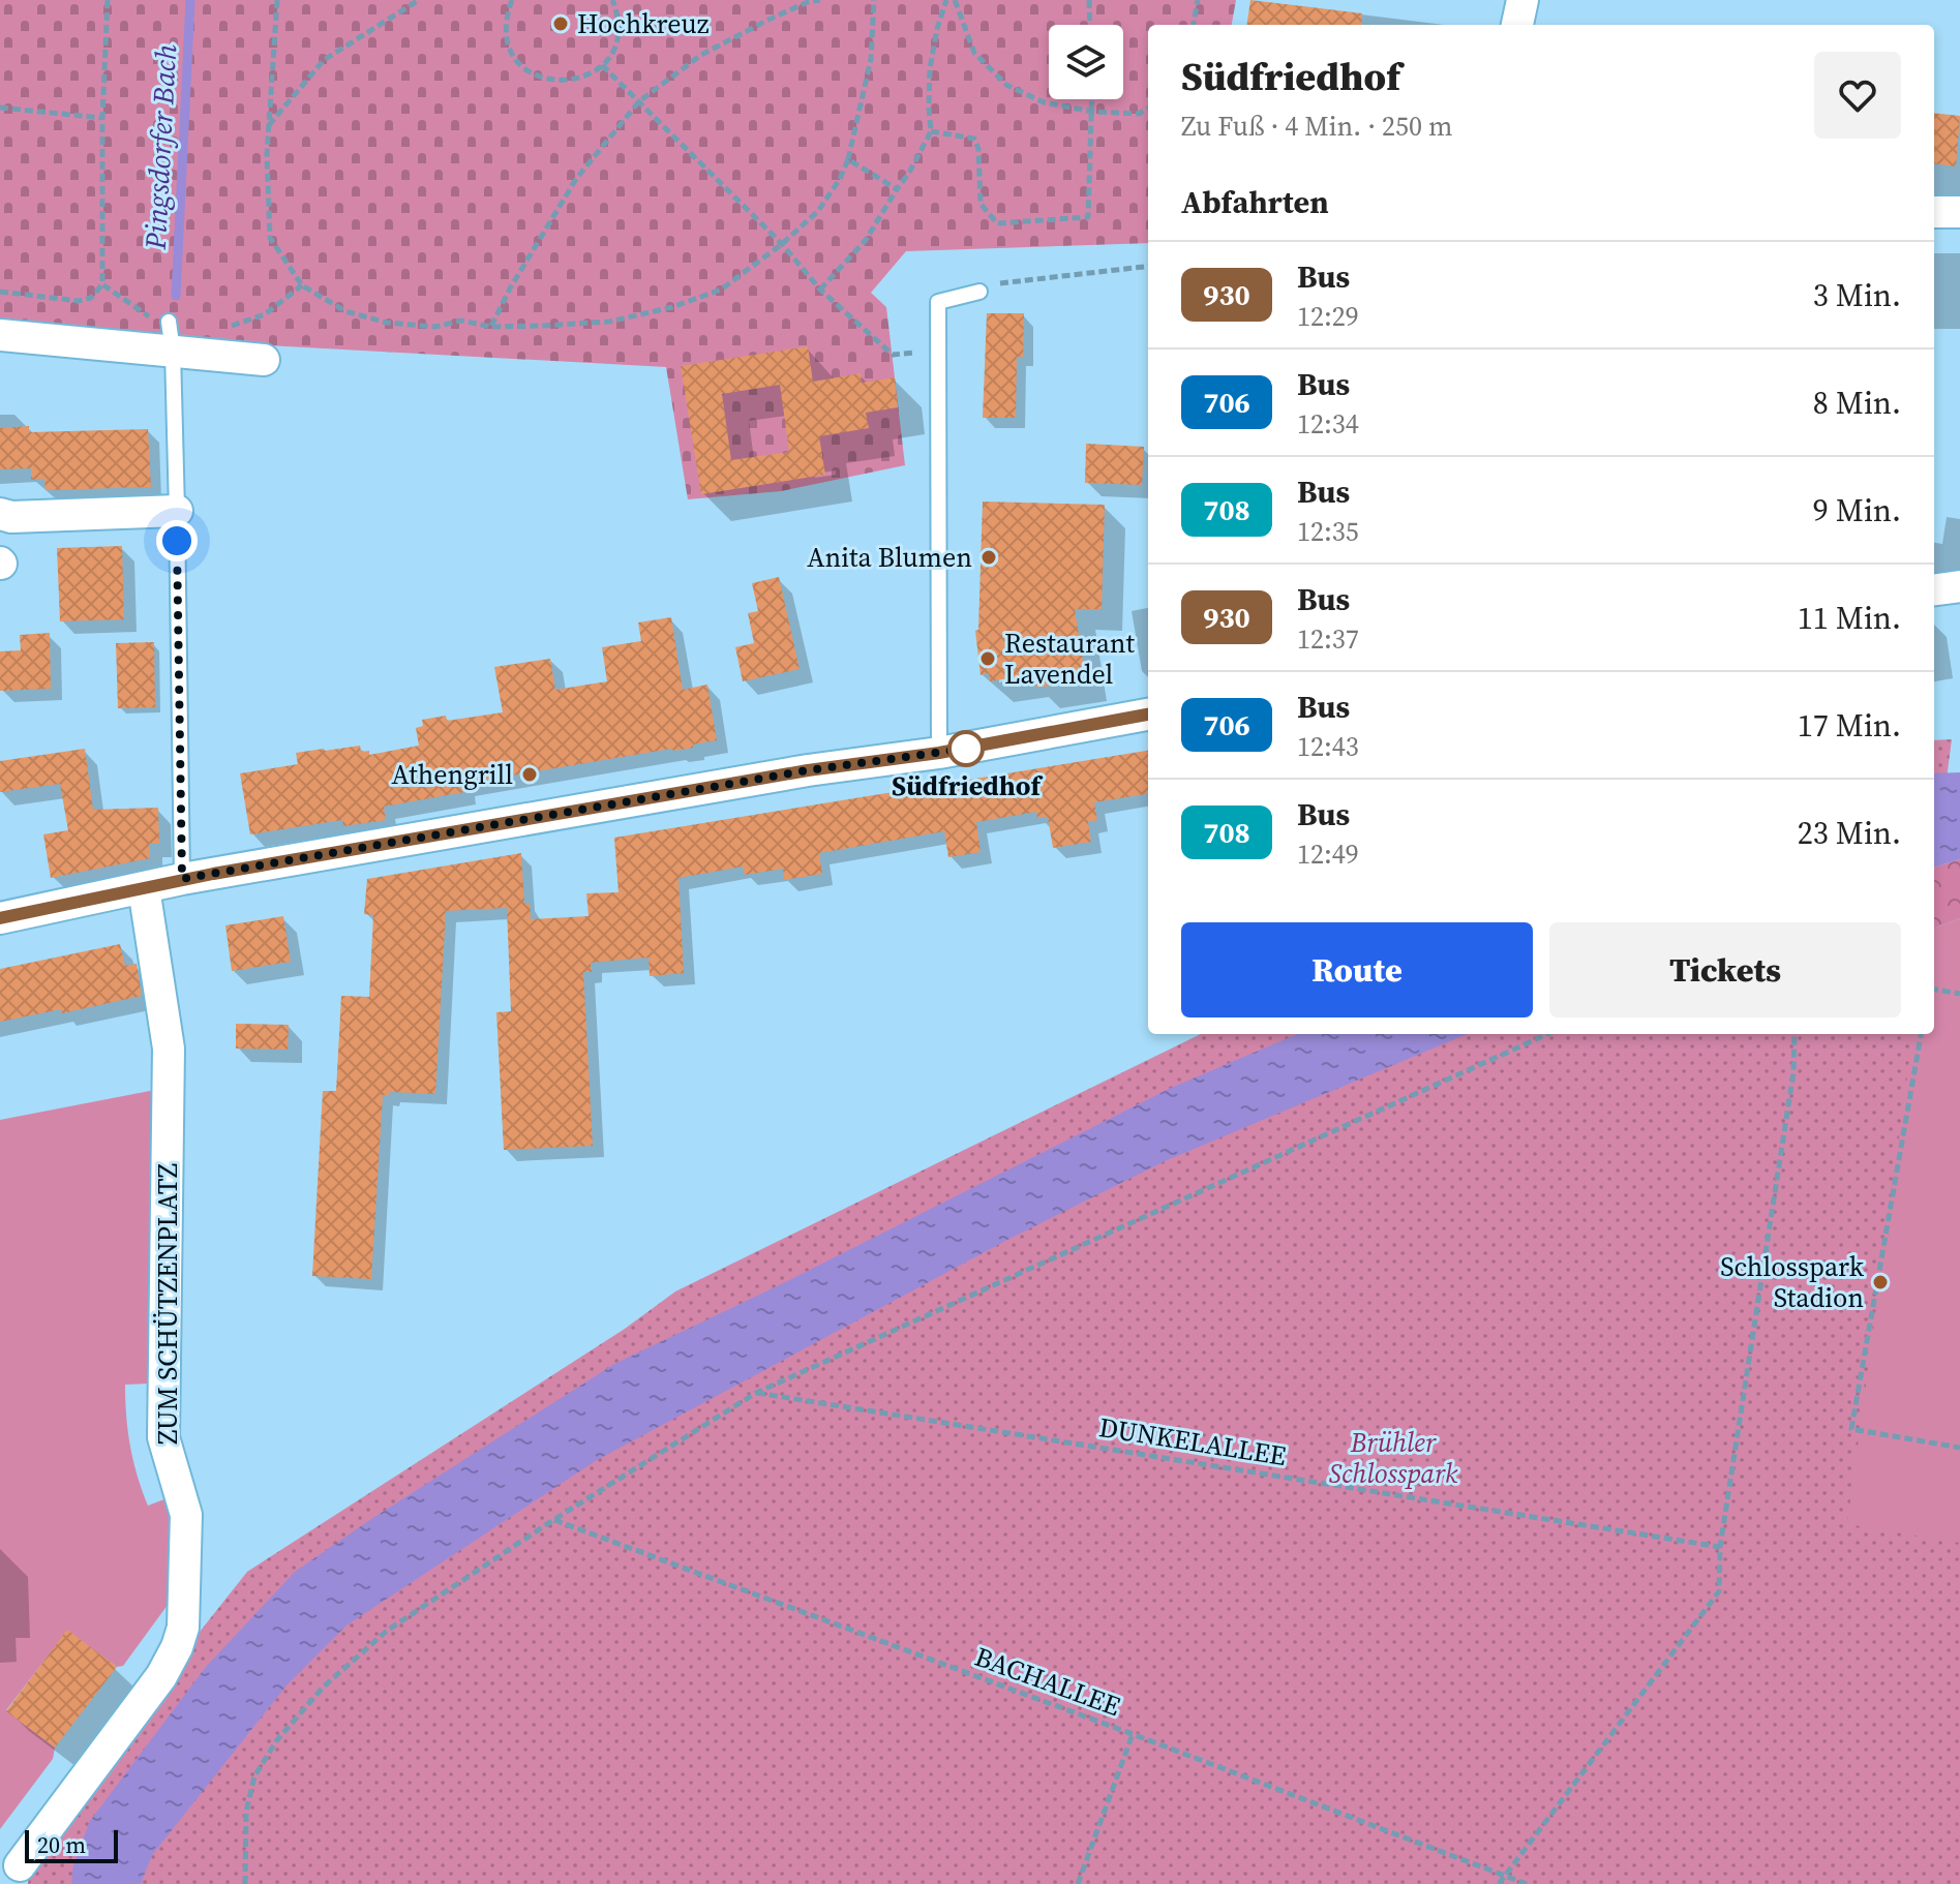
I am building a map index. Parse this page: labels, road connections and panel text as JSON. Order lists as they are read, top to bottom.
{
  "streets": {
    "street": ["ZUM SCHÜTZENPLATZ"],
    "path": ["DUNKELALLEE", "BACHALLEE"]
  },
  "water": ["Pingsdorfer Bach"],
  "parks": ["Brühler Schlosspark"],
  "places": [
    "Hochkreuz",
    "Anita Blumen",
    "Restaurant Lavendel",
    "Südfriedhof",
    "Athengrill",
    "Schlosspark Stadion"
  ],
  "lines": ["bus line 930"],
  "scale_bar": "20 m",
  "page": {
    "heading": [
      ["Südfriedhof", "Zu Fuß · 4 Min. · 250 m"],
      "Abfahrten"
    ],
    "list": [
      {
        "mark": "930",
        "name": "Bus",
        "note": "12:29",
        "value": "3 Min."
      },
      {
        "mark": "706",
        "name": "Bus",
        "note": "12:34",
        "value": "8 Min."
      },
      {
        "mark": "708",
        "name": "Bus",
        "note": "12:35",
        "value": "9 Min."
      },
      {
        "mark": "930",
        "name": "Bus",
        "note": "12:37",
        "value": "11 Min."
      },
      {
        "mark": "706",
        "name": "Bus",
        "note": "12:43",
        "value": "17 Min."
      },
      {
        "mark": "708",
        "name": "Bus",
        "note": "12:49",
        "value": "23 Min."
      }
    ],
    "buttons": ["Route", "Tickets"],
    "scale": "20 m"
  }
}
